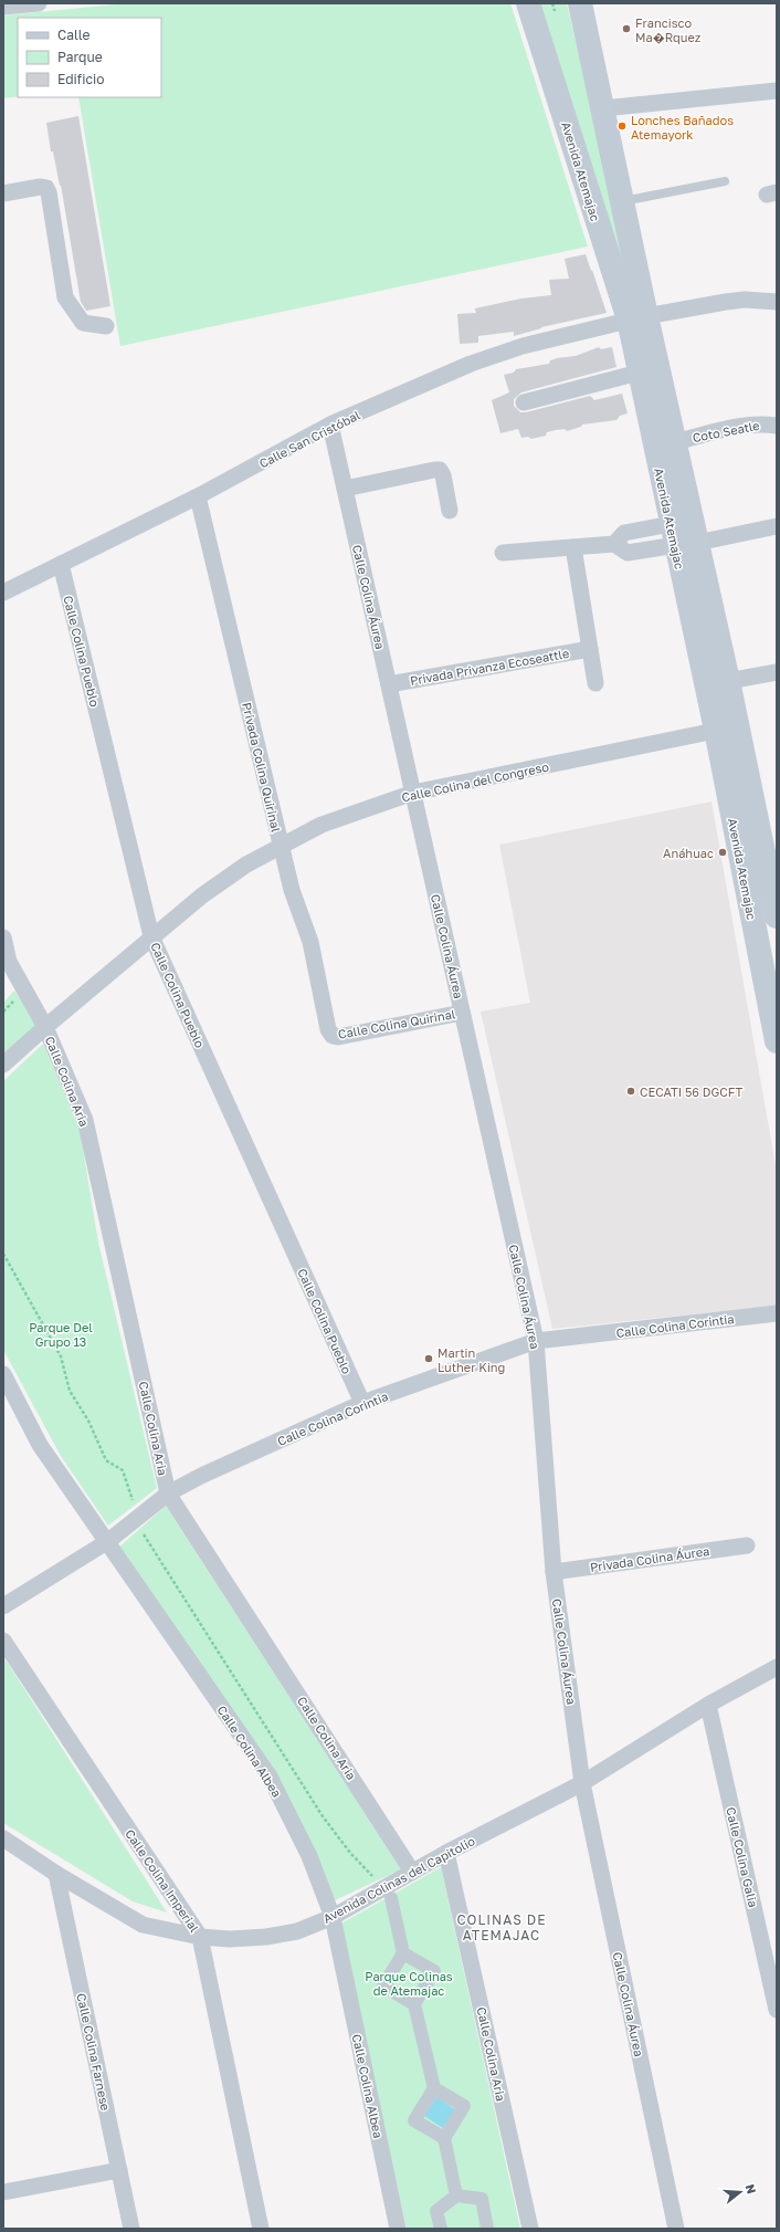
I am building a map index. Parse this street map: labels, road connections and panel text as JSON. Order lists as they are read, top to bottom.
{
  "streets": {
    "main road": ["Avenida Atemajac"],
    "street": [
      "Coto Seatle",
      "Calle San Cristóbal",
      "Calle Colina Áurea",
      "Calle Colina Pueblo",
      "Privada Privanza Ecoseattle",
      "Privada Colina Quirinal",
      "Calle Colina del Congreso",
      "Calle Colina Quirinal",
      "Calle Colina Aria",
      "Calle Colina Corintia",
      "Privada Colina Áurea",
      "Calle Colina Albea",
      "Calle Colina Galia",
      "Avenida Colinas del Capitolio",
      "Calle Colina Imperial",
      "Calle Colina Farnese"
    ]
  },
  "crossings": [
    ["Avenida Atemajac", "Coto Seatle"],
    ["Avenida Atemajac", "Calle San Cristóbal"],
    ["Avenida Atemajac", "Calle Colina del Congreso"],
    ["Calle San Cristóbal", "Calle Colina Áurea"],
    ["Calle San Cristóbal", "Calle Colina Pueblo"],
    ["Calle San Cristóbal", "Privada Colina Quirinal"],
    ["Calle Colina Áurea", "Privada Privanza Ecoseattle"],
    ["Calle Colina Áurea", "Calle Colina del Congreso"],
    ["Calle Colina Áurea", "Calle Colina Quirinal"],
    ["Calle Colina Áurea", "Calle Colina Corintia"],
    ["Calle Colina Áurea", "Privada Colina Áurea"],
    ["Calle Colina Áurea", "Avenida Colinas del Capitolio"],
    ["Calle Colina Pueblo", "Calle Colina del Congreso"],
    ["Calle Colina Pueblo", "Calle Colina Corintia"],
    ["Privada Colina Quirinal", "Calle Colina del Congreso"],
    ["Privada Colina Quirinal", "Calle Colina Quirinal"],
    ["Calle Colina del Congreso", "Calle Colina Aria"],
    ["Calle Colina Aria", "Calle Colina Corintia"],
    ["Calle Colina Aria", "Avenida Colinas del Capitolio"],
    ["Calle Colina Corintia", "Calle Colina Albea"],
    ["Calle Colina Albea", "Avenida Colinas del Capitolio"],
    ["Calle Colina Galia", "Avenida Colinas del Capitolio"],
    ["Avenida Colinas del Capitolio", "Calle Colina Imperial"],
    ["Avenida Colinas del Capitolio", "Calle Colina Farnese"]
  ],
  "districts": ["COLINAS DE ATEMAJAC"],
  "parks": ["Parque Del Grupo 13", "Parque Colinas de Atemajac"],
  "places": [
    "Francisco Ma�Rquez",
    "Lonches Bañados Atemayork",
    "Anáhuac",
    "CECATI 56 DGCFT",
    "Martin Luther King"
  ],
  "legend": ["Calle", "Parque", "Edificio"],
  "north": "right"
}
